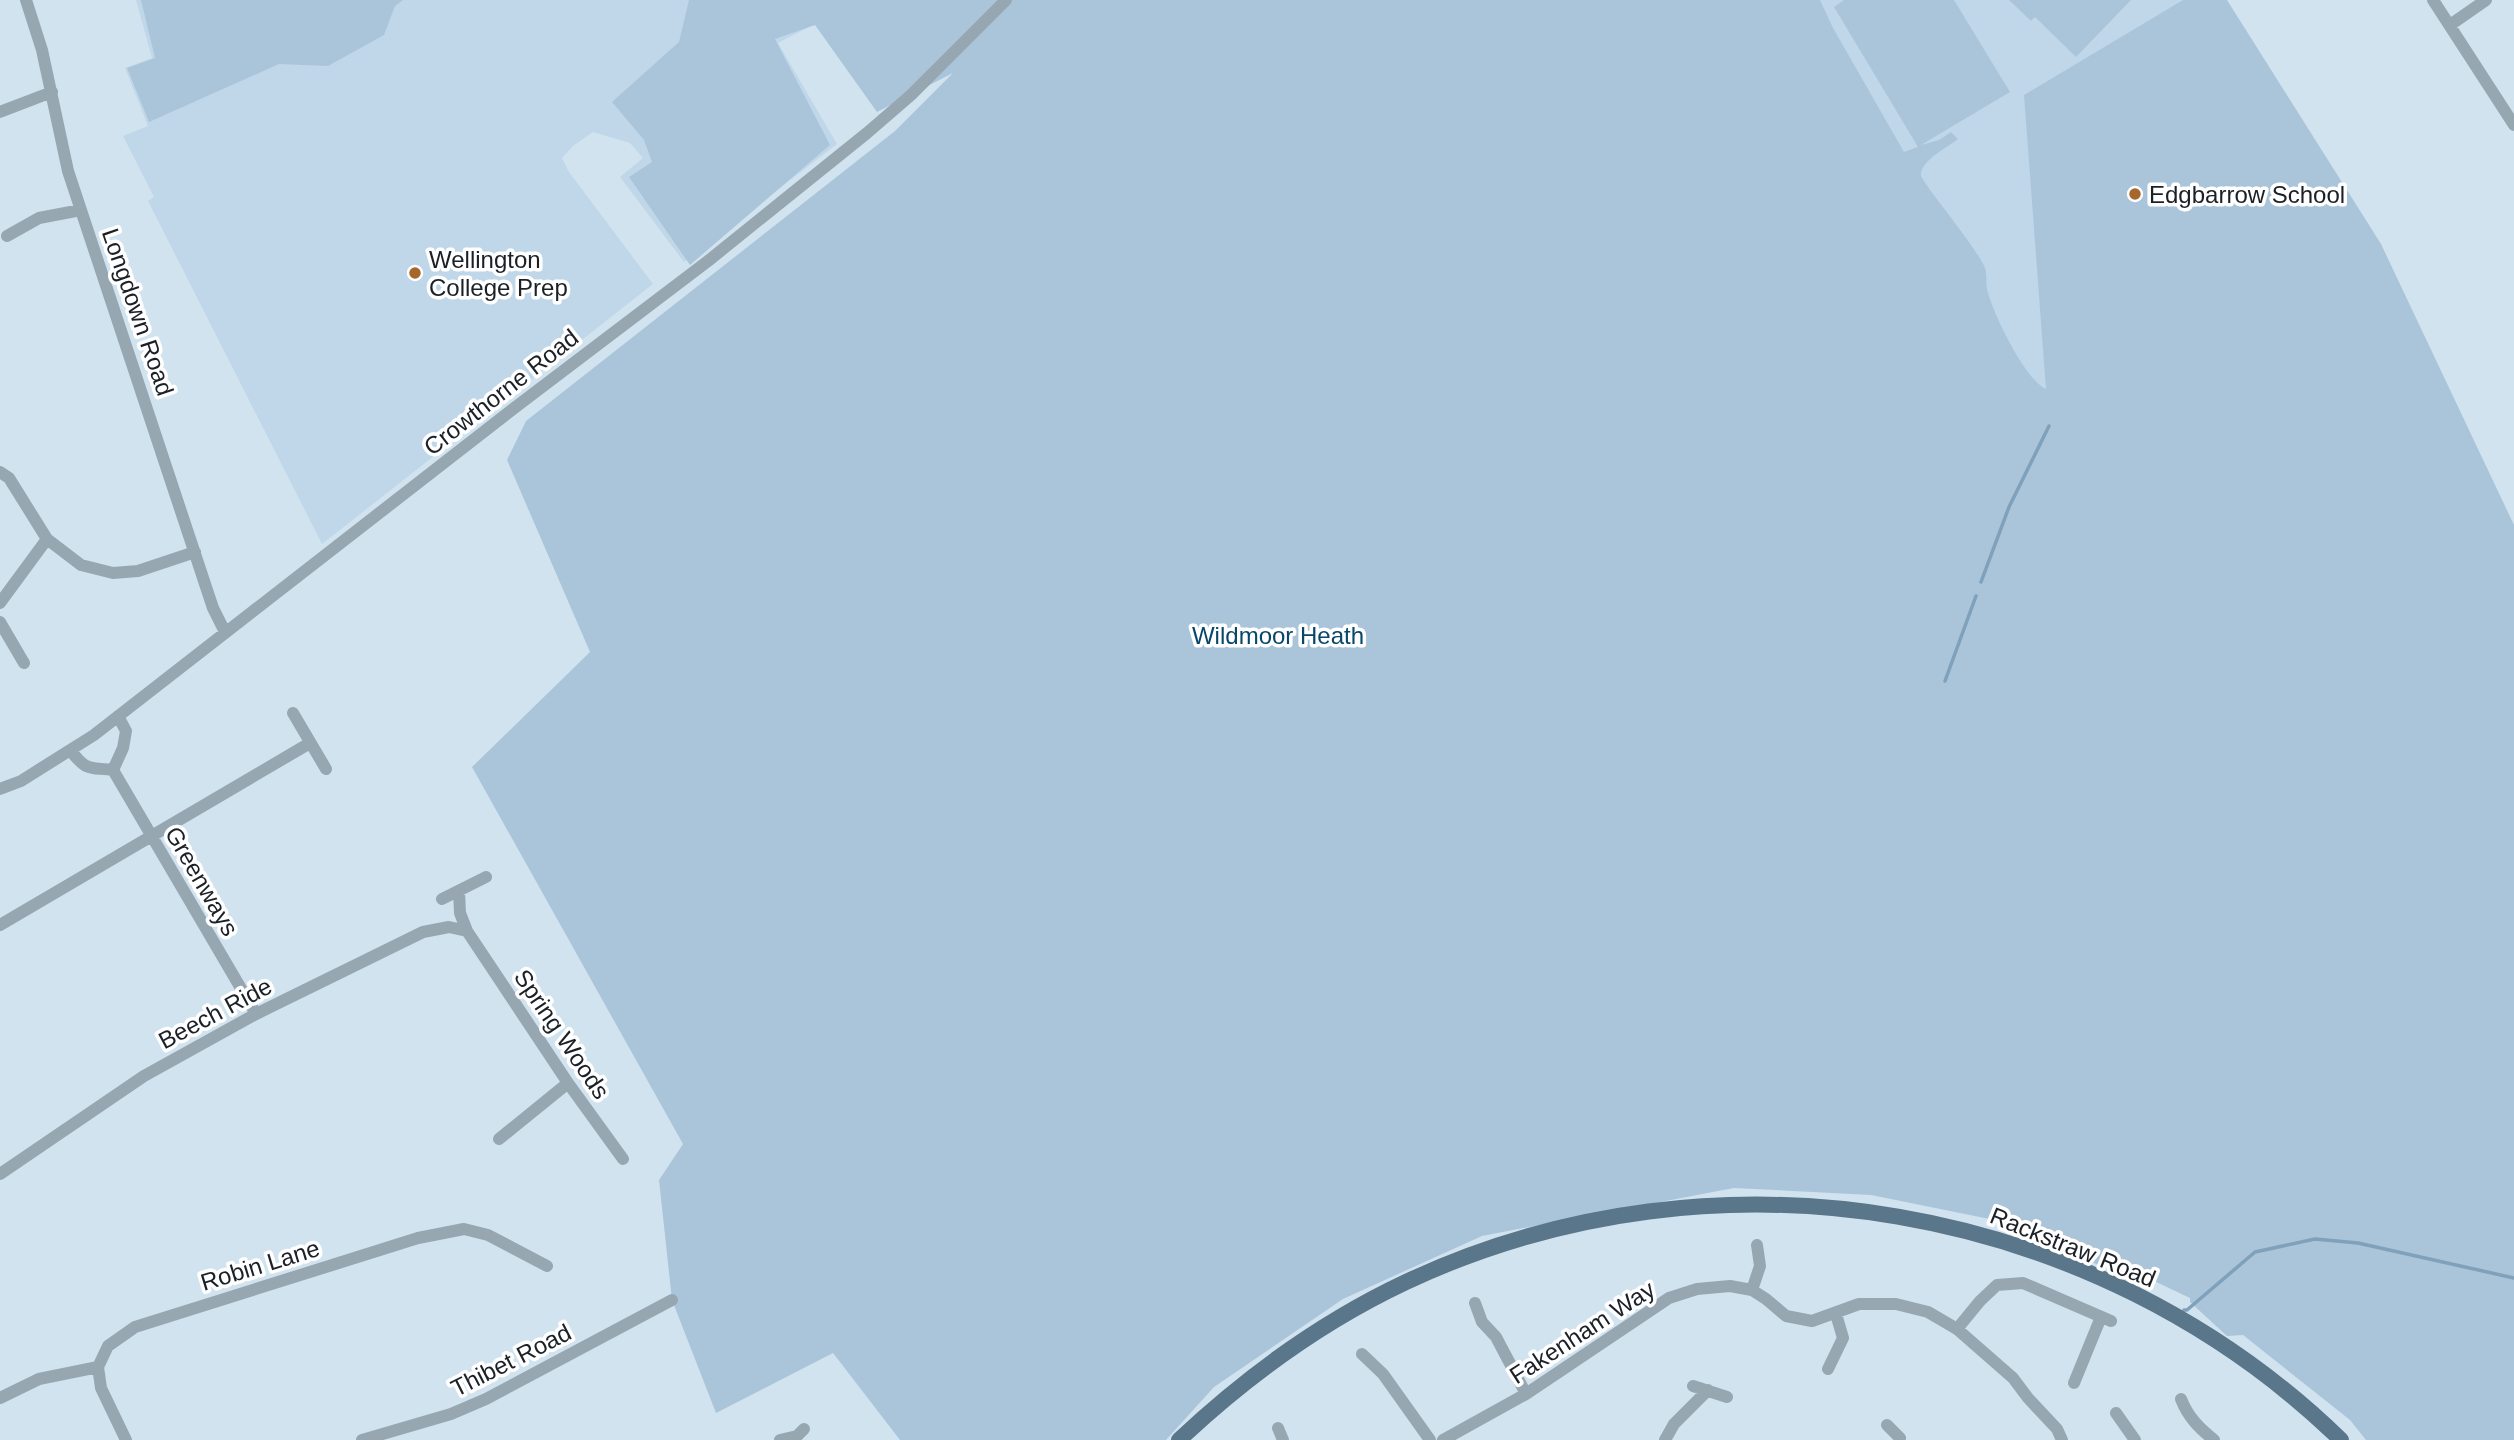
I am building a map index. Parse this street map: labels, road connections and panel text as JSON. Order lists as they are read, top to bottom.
{
  "streets": {
    "main road": ["Rackstraw Road"],
    "street": [
      "Longdown Road",
      "Crowthorne Road",
      "Greenways",
      "Beech Ride",
      "Spring Woods",
      "Robin Lane",
      "Fakenham Way",
      "Thibet Road"
    ]
  },
  "crossings": [
    ["Longdown Road", "Crowthorne Road"],
    ["Greenways", "Beech Ride"],
    ["Beech Ride", "Spring Woods"]
  ],
  "parks": ["Wildmoor Heath"],
  "places": ["Edgbarrow School", "Wellington College Prep"]
}
